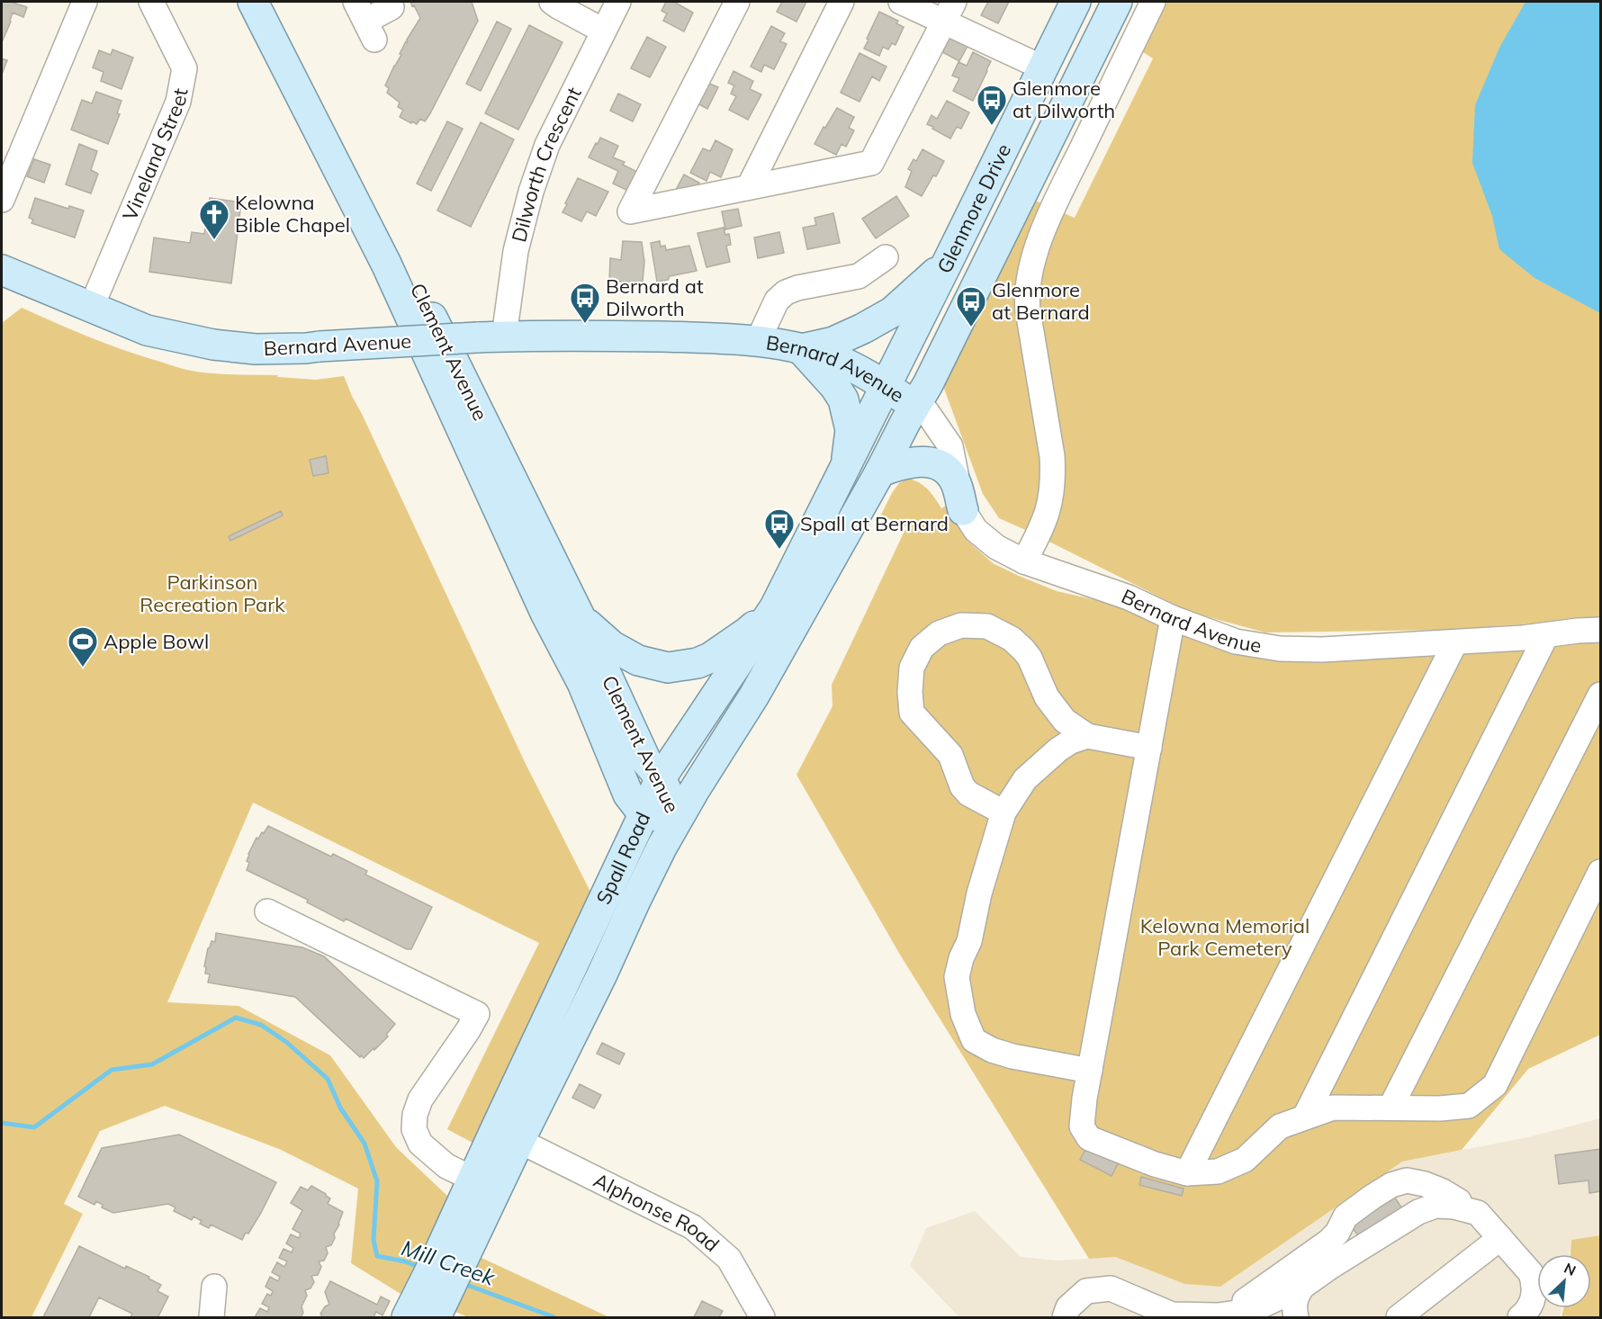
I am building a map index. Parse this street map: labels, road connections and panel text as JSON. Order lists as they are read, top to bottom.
{
  "streets": {
    "main road": [
      "Glenmore Drive",
      "Bernard Avenue",
      "Clement Avenue",
      "Spall Road"
    ],
    "street": ["Vineland Street", "Dilworth Crescent", "Alphonse Road"]
  },
  "crossings": [
    ["Vineland Street", "Bernard Avenue"],
    ["Dilworth Crescent", "Bernard Avenue"],
    ["Glenmore Drive", "Bernard Avenue"],
    ["Glenmore Drive", "Spall Road"],
    ["Bernard Avenue", "Spall Road"],
    ["Clement Avenue", "Spall Road"],
    ["Spall Road", "Alphonse Road"]
  ],
  "water": ["Mill Creek"],
  "parks": ["Parkinson Recreation Park", "Kelowna Memorial Park Cemetery"],
  "places": {
    "bus stop": [
      "Glenmore at Dilworth",
      "Bernard at Dilworth",
      "Glenmore at Bernard",
      "Spall at Bernard"
    ],
    "church": ["Kelowna Bible Chapel"],
    "sports": ["Apple Bowl"]
  },
  "north": "top right"
}
